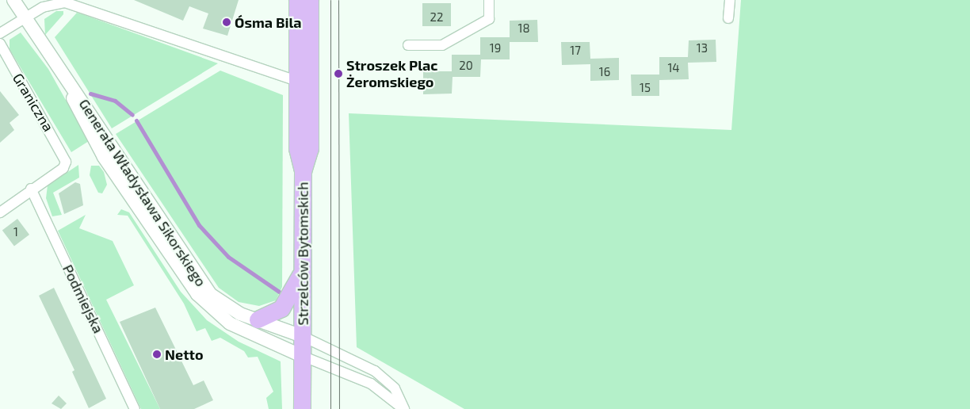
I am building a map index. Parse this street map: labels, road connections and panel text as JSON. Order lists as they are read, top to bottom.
{
  "streets": {
    "highway": ["Strzelców Bytomskich"],
    "street": ["Graniczna", "Generała Władysława Sikorskiego", "Podmiejska"]
  },
  "crossings": [
    ["Graniczna", "Podmiejska"],
    ["Generała Władysława Sikorskiego", "Strzelców Bytomskich"]
  ],
  "places": ["Ósma Bila", "Stroszek Plac Żeromskiego", "Netto"],
  "house_numbers": [
    "22",
    "18",
    "19",
    "13",
    "17",
    "20",
    "14",
    "16",
    "15",
    "1"
  ]
}
